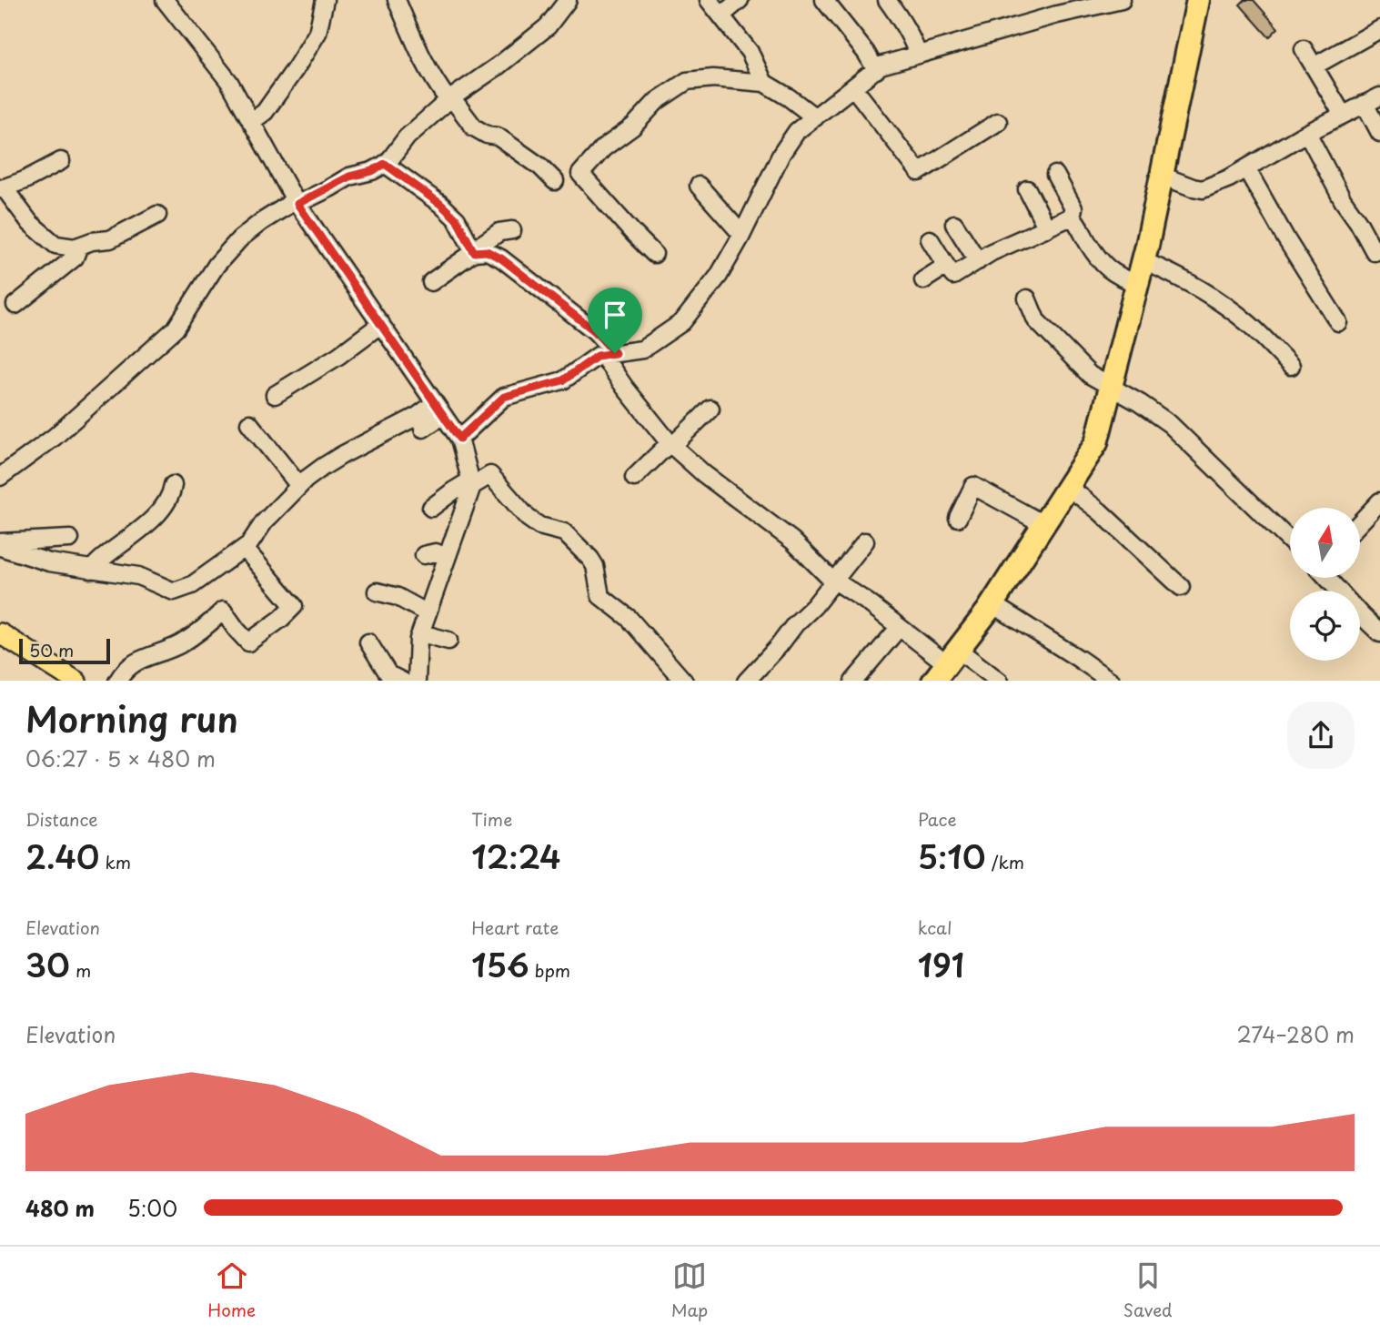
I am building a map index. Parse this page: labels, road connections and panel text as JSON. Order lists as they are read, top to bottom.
{
  "scale_bar": "50 m",
  "north": "top",
  "page": {
    "scale": "50 m",
    "heading": ["Morning run", "06:27 · 5 × 480 m"],
    "stats": [
      ["Distance", "2.40 km"],
      ["Time", "12:24"],
      ["Pace", "5:10 /km"],
      ["Elevation", "30 m"],
      ["Heart rate", "156 bpm"],
      ["kcal", "191"]
    ],
    "chart": ["Elevation", "274–280 m"],
    "list": [
      {
        "name": "480 m",
        "note": "5:00"
      }
    ],
    "tabs": ["Home", "Map", "Saved"]
  }
}
